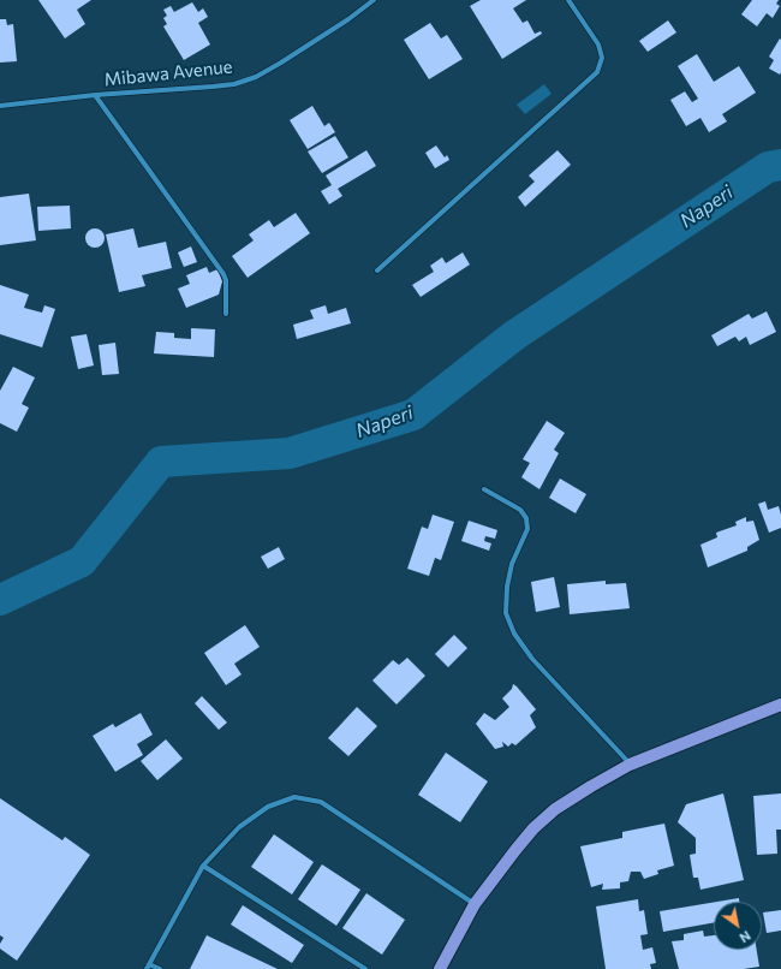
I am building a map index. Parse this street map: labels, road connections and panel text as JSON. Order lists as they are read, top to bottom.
{
  "streets": {
    "street": ["Mibawa Avenue"]
  },
  "water": ["Naperi"],
  "north": "bottom right"
}
